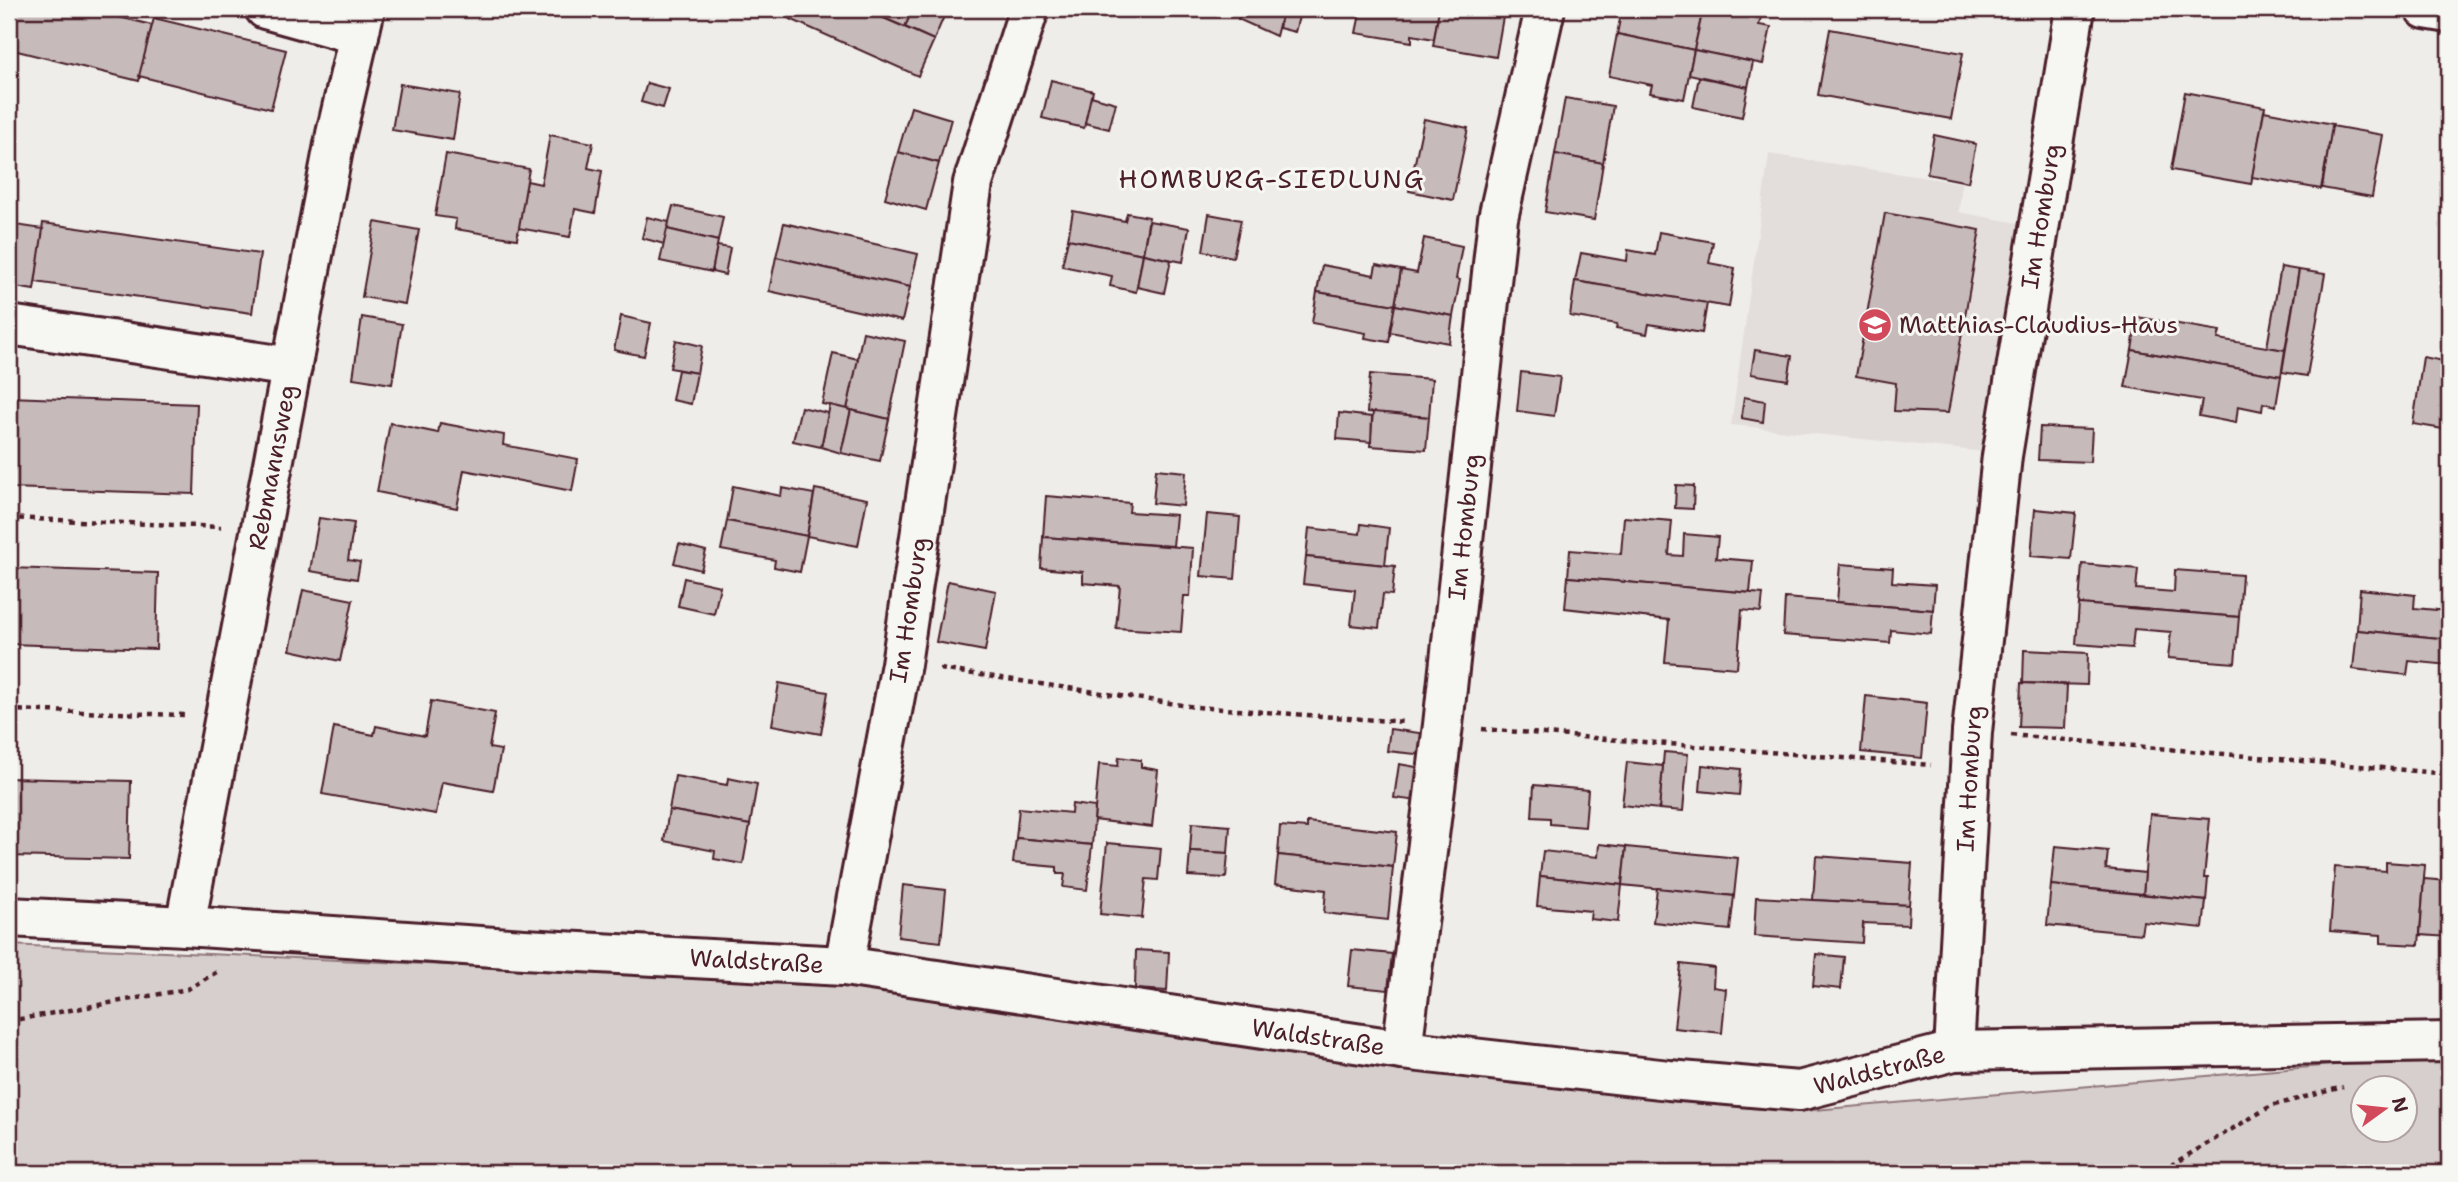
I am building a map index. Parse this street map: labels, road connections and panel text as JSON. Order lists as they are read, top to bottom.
{
  "streets": {
    "street": ["Im Homburg", "Rebmannsweg", "Waldstraße"]
  },
  "crossings": [
    ["Im Homburg", "Waldstraße"],
    ["Rebmannsweg", "Waldstraße"]
  ],
  "districts": ["HOMBURG-SIEDLUNG"],
  "places": {
    "school or university": ["Matthias-Claudius-Haus"]
  },
  "north": "right"
}
